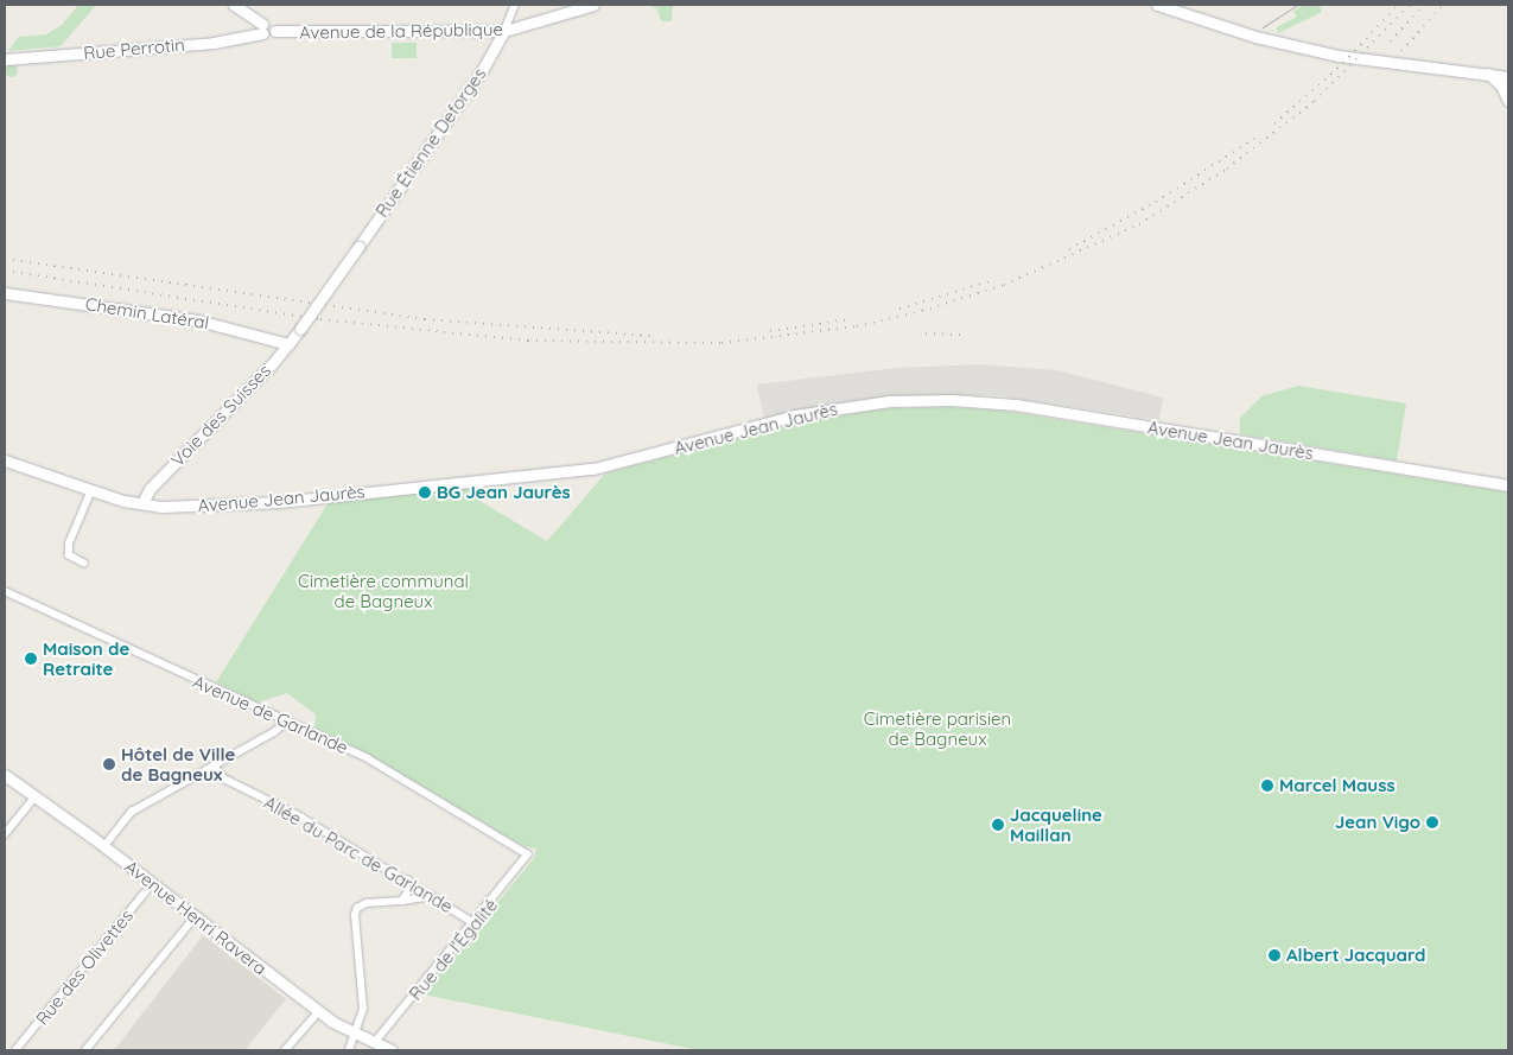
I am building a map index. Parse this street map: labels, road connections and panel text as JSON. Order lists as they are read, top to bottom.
{
  "streets": {
    "street": [
      "Avenue de la République",
      "Rue Perrotin",
      "Rue Étienne Deforges",
      "Chemin Latéral",
      "Voie des Suisses",
      "Avenue Jean Jaurès",
      "Avenue de Garlande",
      "Allée du Parc de Garlande",
      "Avenue Henri Ravera",
      "Rue de l'Égalité",
      "Rue des Olivettes"
    ]
  },
  "crossings": [
    ["Avenue de la République", "Rue Perrotin"],
    ["Avenue de la République", "Rue Étienne Deforges"],
    ["Rue Étienne Deforges", "Voie des Suisses"],
    ["Chemin Latéral", "Voie des Suisses"],
    ["Voie des Suisses", "Avenue Jean Jaurès"],
    ["Avenue de Garlande", "Rue de l'Égalité"],
    ["Allée du Parc de Garlande", "Rue de l'Égalité"],
    ["Avenue Henri Ravera", "Rue de l'Égalité"],
    ["Avenue Henri Ravera", "Rue des Olivettes"]
  ],
  "parks": ["Cimetière communal de Bagneux", "Cimetière parisien de Bagneux"],
  "places": [
    "BG Jean Jaurès",
    "Maison de Retraite",
    "Hôtel de Ville de Bagneux",
    "Marcel Mauss",
    "Jean Vigo",
    "Jacqueline Maillan",
    "Albert Jacquard"
  ]
}
